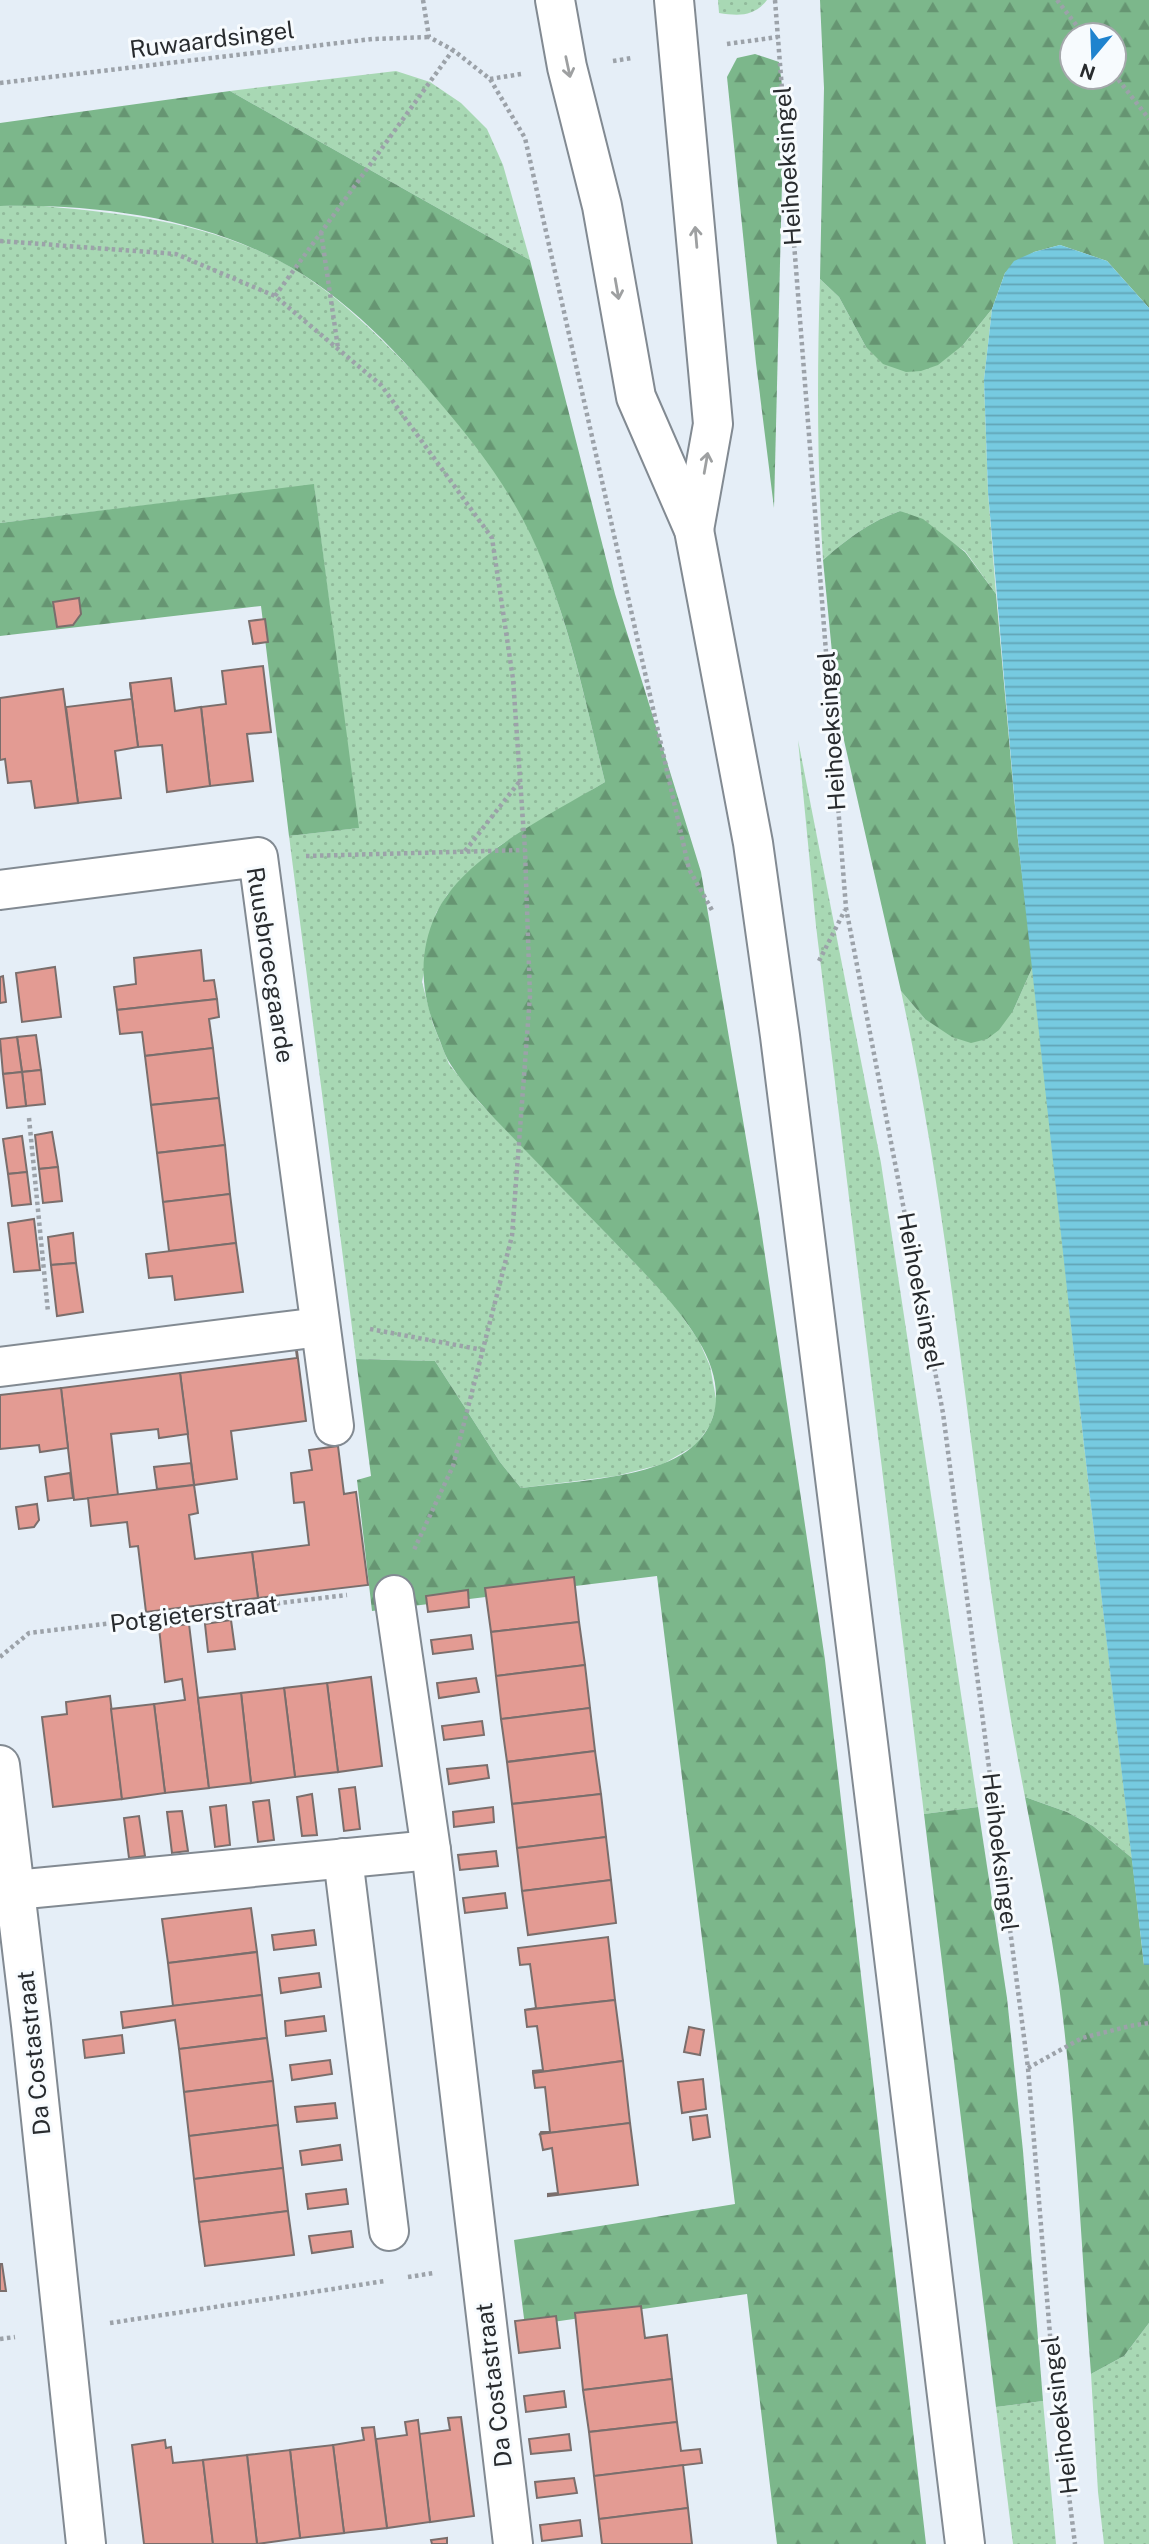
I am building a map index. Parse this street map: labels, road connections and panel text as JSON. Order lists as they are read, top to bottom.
{
  "streets": {
    "street": ["Ruusbroecgaarde", "Da Costastraat"],
    "path": ["Ruwaardsingel", "Heihoeksingel", "Potgieterstraat"]
  },
  "crossings": [
    ["Potgieterstraat", "Da Costastraat"]
  ],
  "north": "bottom"
}
